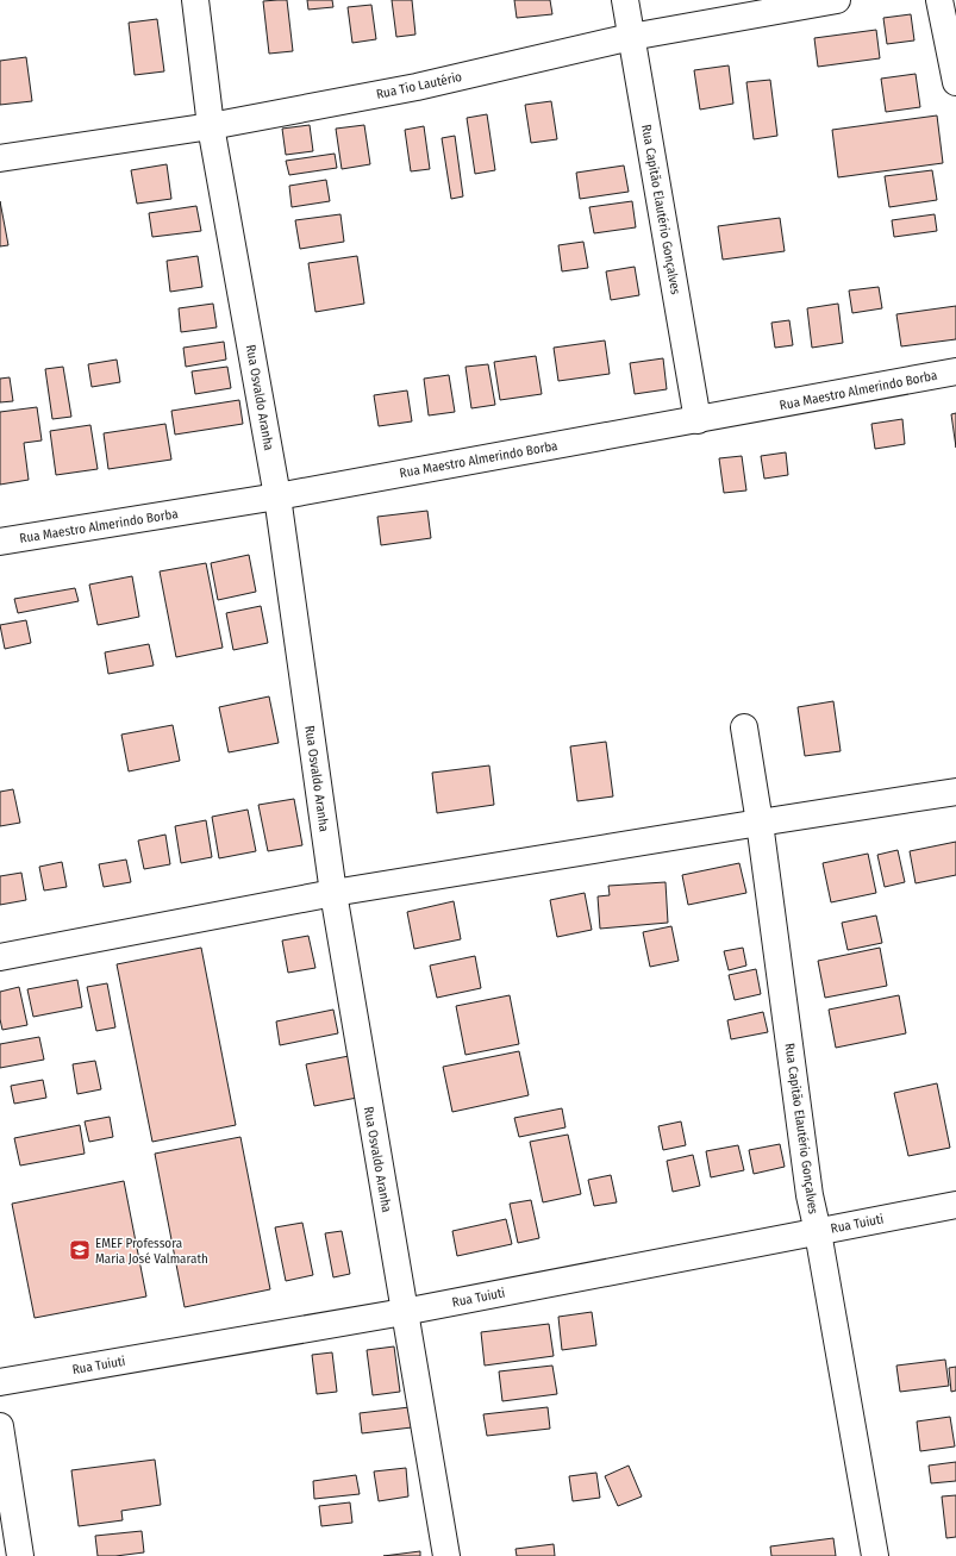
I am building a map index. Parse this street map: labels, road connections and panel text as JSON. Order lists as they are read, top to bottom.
{
  "streets": {
    "street": [
      "Rua Tio Lautério",
      "Rua Capitão Elautério Gonçalves",
      "Rua Maestro Almerindo Borba",
      "Rua Osvaldo Aranha",
      "Rua Tuiuti"
    ]
  },
  "crossings": [
    ["Rua Tio Lautério", "Rua Capitão Elautério Gonçalves"],
    ["Rua Tio Lautério", "Rua Osvaldo Aranha"],
    ["Rua Capitão Elautério Gonçalves", "Rua Maestro Almerindo Borba"],
    ["Rua Capitão Elautério Gonçalves", "Rua Tuiuti"],
    ["Rua Maestro Almerindo Borba", "Rua Osvaldo Aranha"],
    ["Rua Osvaldo Aranha", "Rua Tuiuti"]
  ],
  "places": {
    "school or university": ["EMEF Professora Maria José Valmarath"]
  }
}
